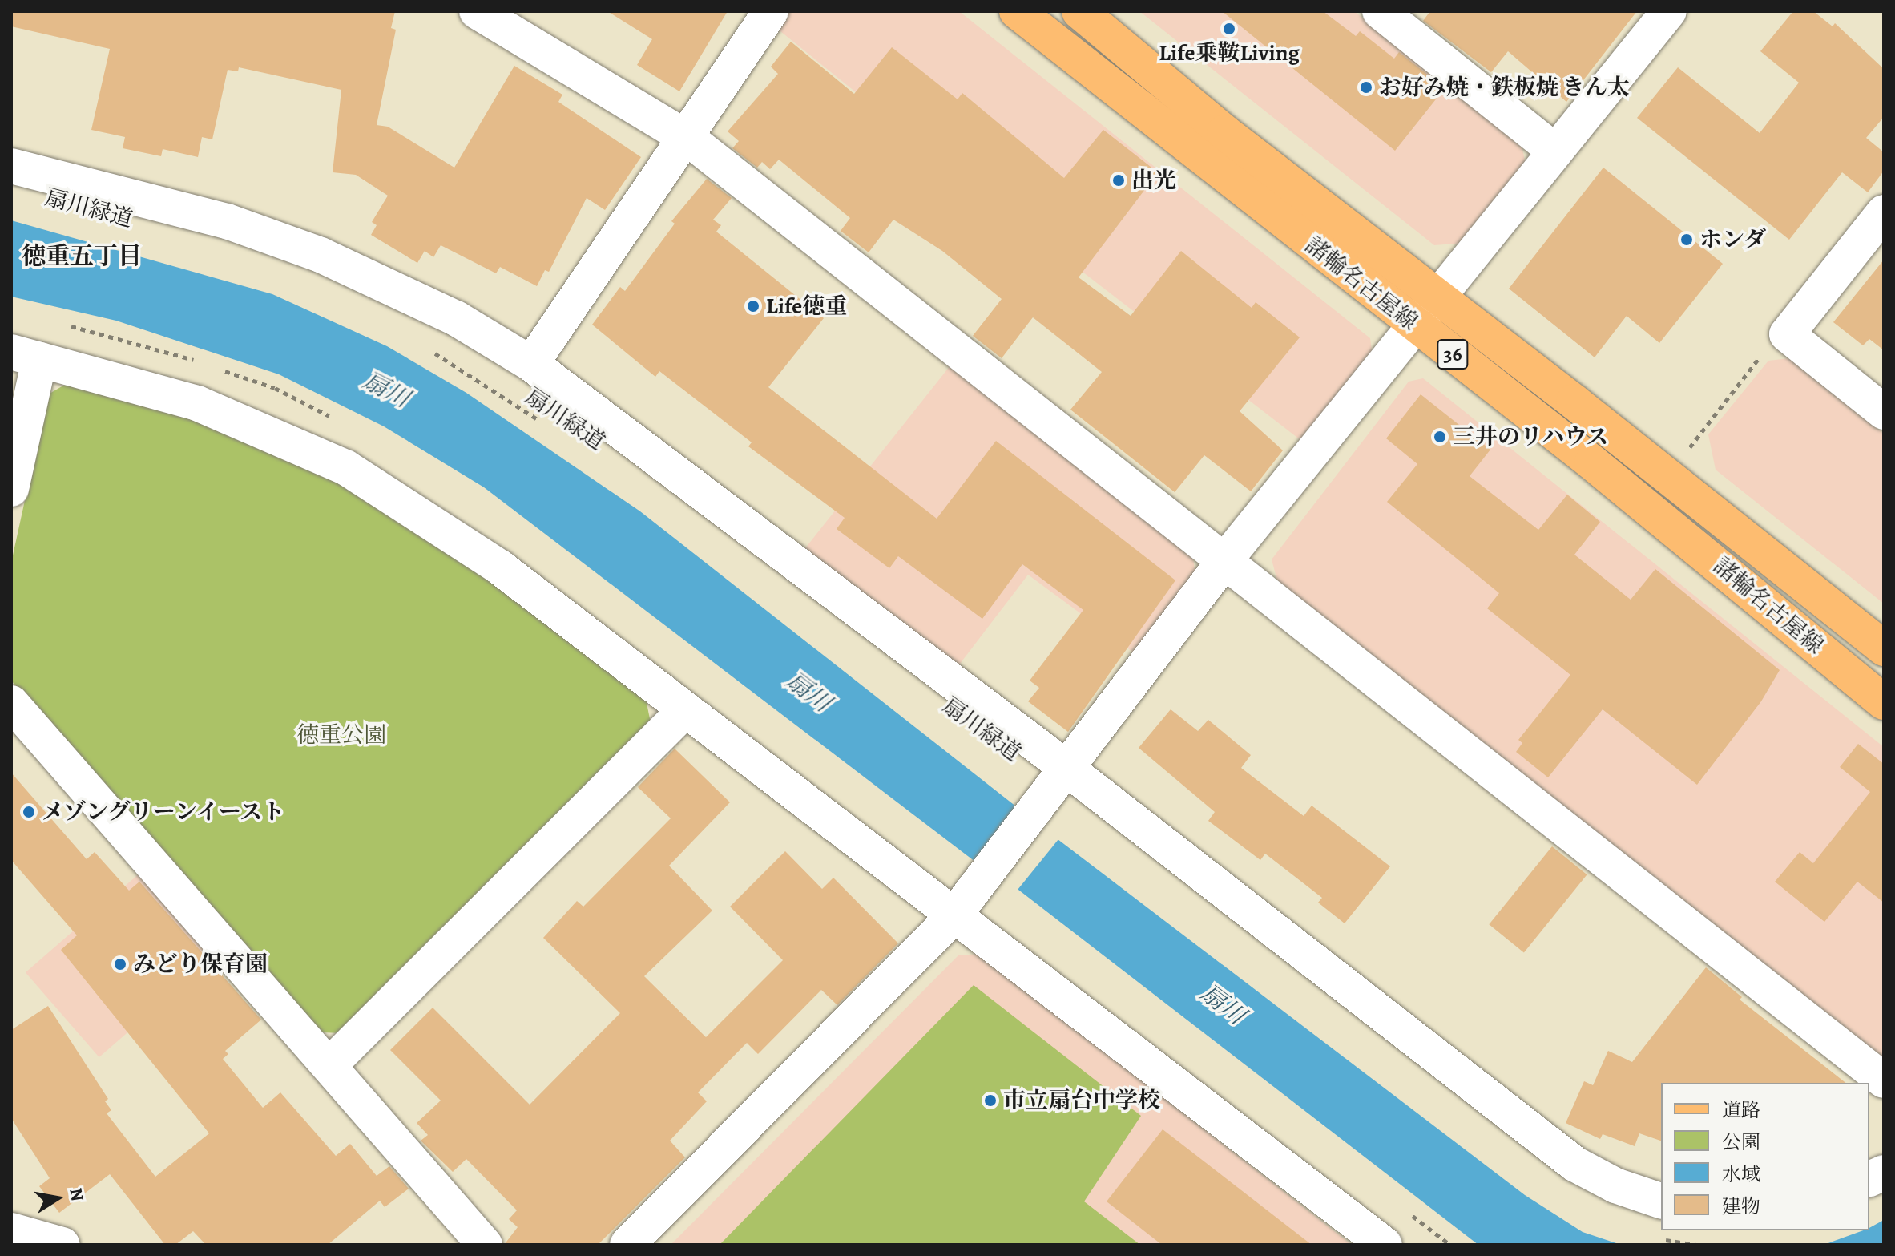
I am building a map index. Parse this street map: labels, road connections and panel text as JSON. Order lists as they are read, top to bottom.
{
  "streets": {
    "main road": ["諸輪名古屋線", "36"],
    "path": ["扇川緑道"]
  },
  "districts": ["徳重五丁目"],
  "water": ["扇川"],
  "parks": ["徳重公園"],
  "places": [
    "Life乗鞍Living",
    "お好み焼・鉄板焼 きん太",
    "出光",
    "ホンダ",
    "Life徳重",
    "三井のリハウス",
    "メゾングリーンイースト",
    "みどり保育園",
    "市立扇台中学校"
  ],
  "legend": [
    "道路",
    "公園",
    "水域",
    "建物"
  ],
  "north": "right"
}
